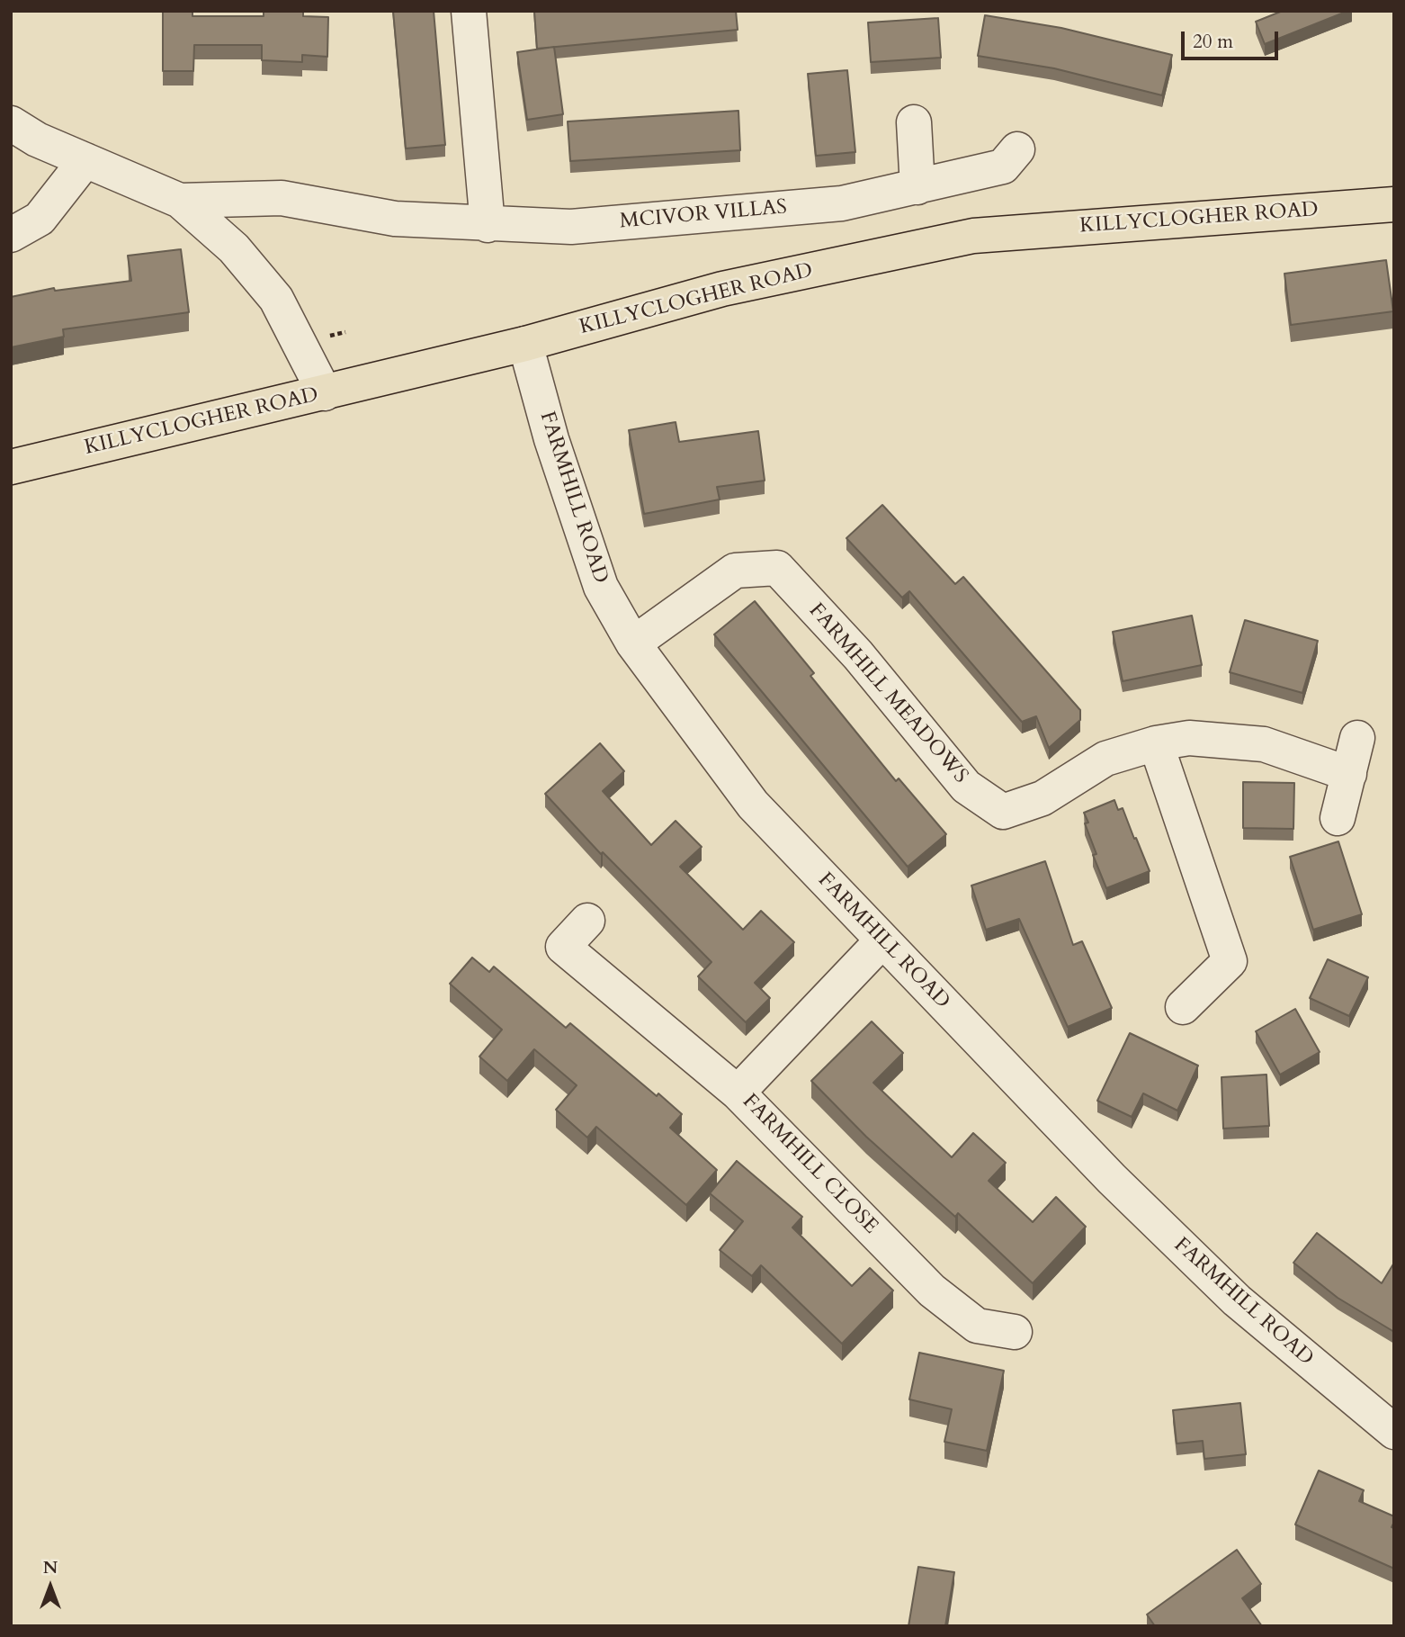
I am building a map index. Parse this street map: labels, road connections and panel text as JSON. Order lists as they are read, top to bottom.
{
  "streets": {
    "highway": ["KILLYCLOGHER ROAD"],
    "street": [
      "MCIVOR VILLAS",
      "FARMHILL ROAD",
      "FARMHILL MEADOWS",
      "FARMHILL CLOSE"
    ]
  },
  "crossings": [
    ["KILLYCLOGHER ROAD", "FARMHILL ROAD"],
    ["FARMHILL ROAD", "FARMHILL MEADOWS"],
    ["FARMHILL ROAD", "FARMHILL CLOSE"]
  ],
  "scale_bar": "20 m",
  "north": "top"
}
